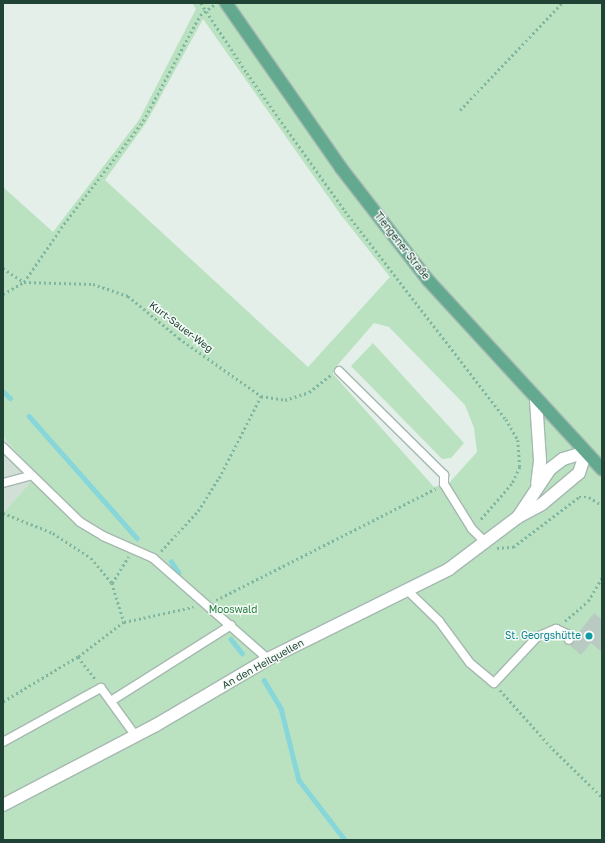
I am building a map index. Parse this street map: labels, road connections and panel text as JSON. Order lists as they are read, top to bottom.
{
  "streets": {
    "main road": ["Tiengener Straße"],
    "street": ["An den Heilquellen"],
    "path": ["Kurt-Sauer-Weg"]
  },
  "crossings": [
    ["Tiengener Straße", "An den Heilquellen"]
  ],
  "parks": ["Mooswald"],
  "places": ["St. Georgshütte"]
}
